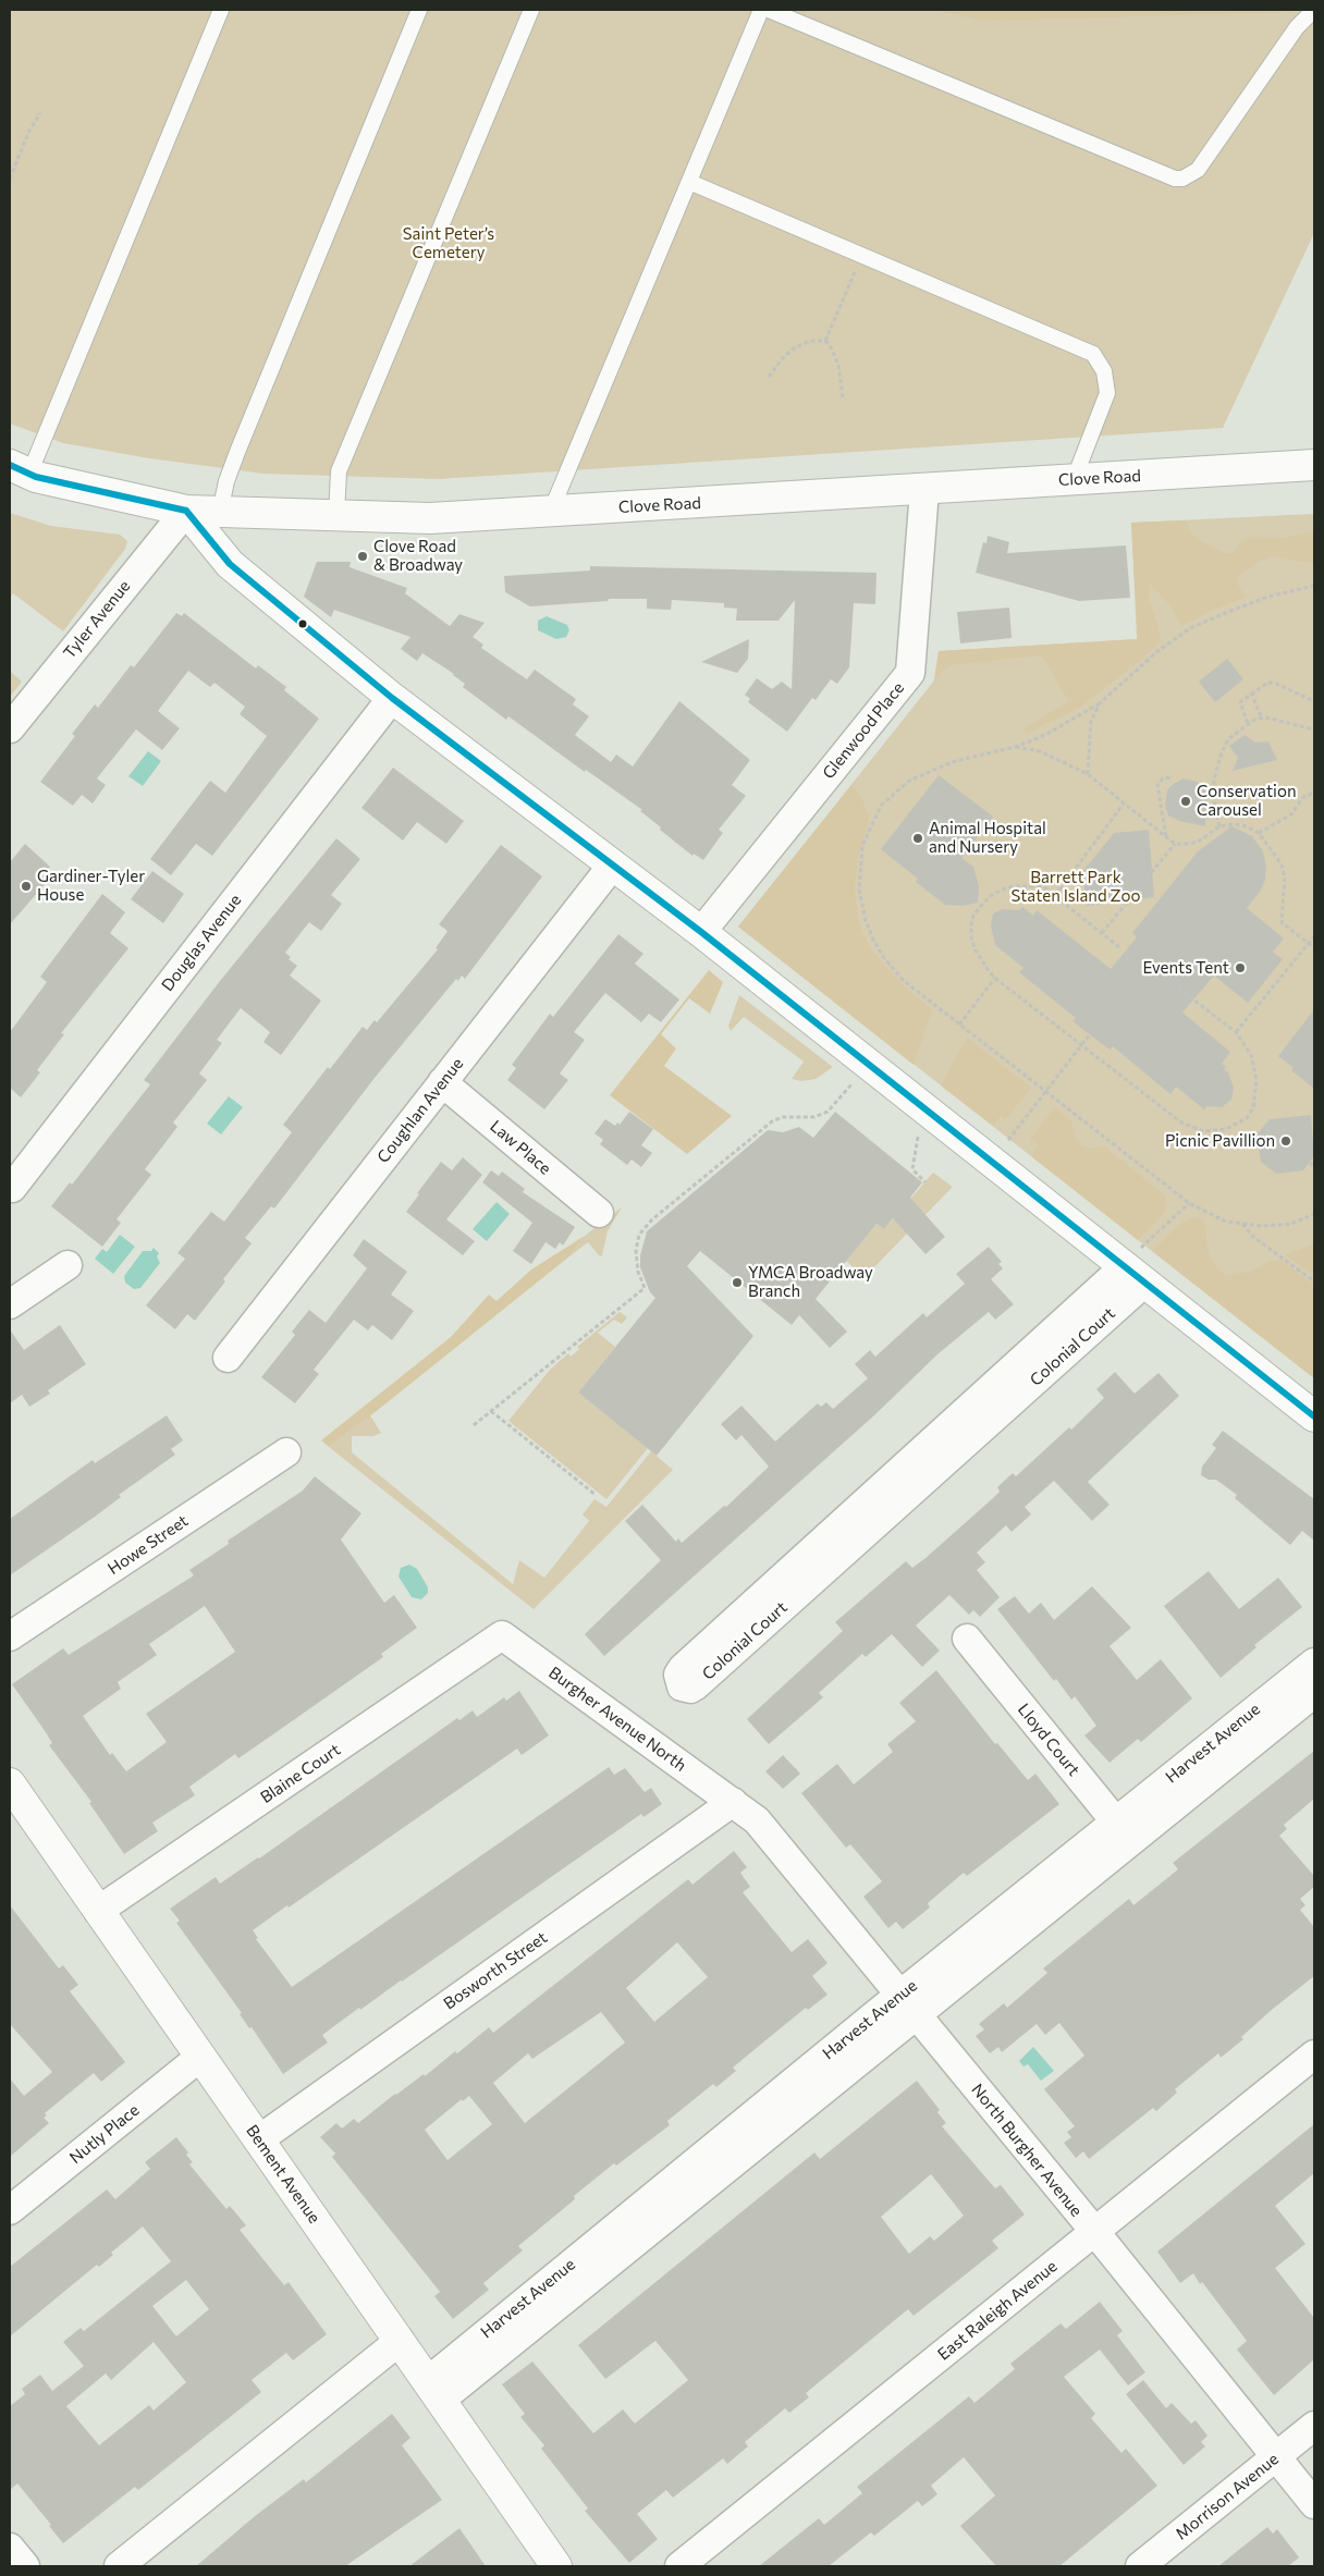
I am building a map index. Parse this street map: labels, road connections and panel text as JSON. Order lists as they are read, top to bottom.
{
  "streets": {
    "street": [
      "Clove Road",
      "Tyler Avenue",
      "Glenwood Place",
      "Douglas Avenue",
      "Coughlan Avenue",
      "Law Place",
      "Colonial Court",
      "Howe Street",
      "Burgher Avenue North",
      "Lloyd Court",
      "Harvest Avenue",
      "Blaine Court",
      "Bosworth Street",
      "Nutly Place",
      "North Burgher Avenue",
      "Bement Avenue",
      "East Raleigh Avenue",
      "Morrison Avenue"
    ]
  },
  "crossings": [
    ["Clove Road", "Tyler Avenue"],
    ["Clove Road", "Glenwood Place"],
    ["Coughlan Avenue", "Law Place"],
    ["Burgher Avenue North", "Blaine Court"],
    ["Burgher Avenue North", "Bosworth Street"],
    ["Burgher Avenue North", "North Burgher Avenue"],
    ["Lloyd Court", "Harvest Avenue"],
    ["Harvest Avenue", "North Burgher Avenue"],
    ["Harvest Avenue", "Bement Avenue"],
    ["Blaine Court", "Bement Avenue"],
    ["Bosworth Street", "North Burgher Avenue"],
    ["Bosworth Street", "Bement Avenue"],
    ["Nutly Place", "Bement Avenue"],
    ["North Burgher Avenue", "East Raleigh Avenue"],
    ["North Burgher Avenue", "Morrison Avenue"]
  ],
  "parks": ["Saint Peter’s Cemetery", "Barrett Park Staten Island Zoo"],
  "places": [
    "Clove Road & Broadway",
    "Conservation Carousel",
    "Animal Hospital and Nursery",
    "Gardiner-Tyler House",
    "Events Tent",
    "Picnic Pavillion",
    "YMCA Broadway Branch"
  ]
}
